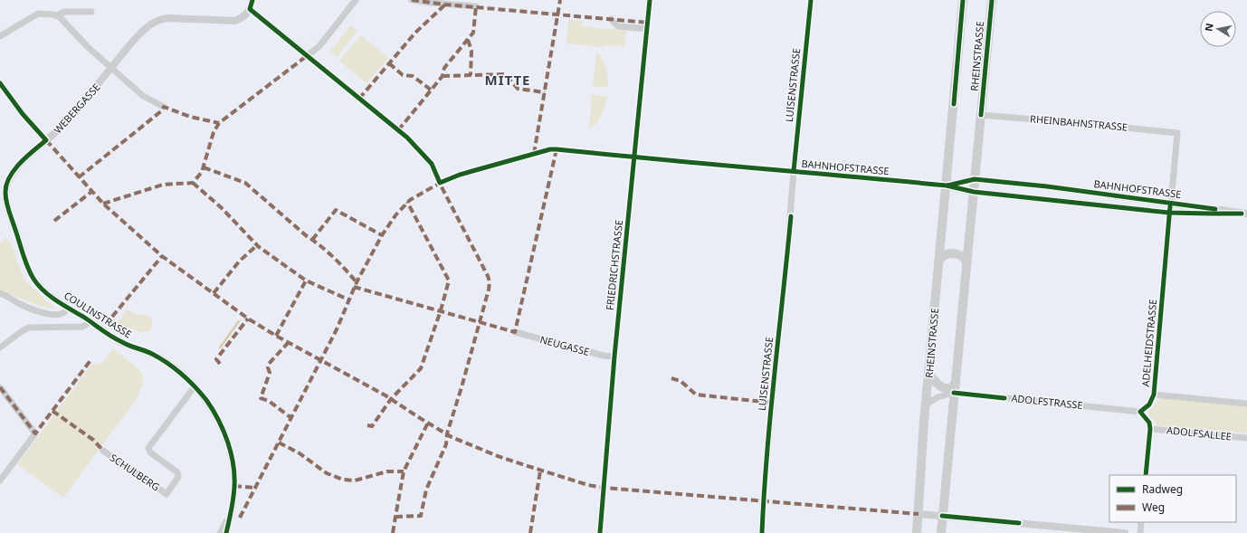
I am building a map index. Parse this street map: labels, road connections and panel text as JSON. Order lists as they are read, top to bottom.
{
  "streets": {
    "main road": ["RHEINSTRASSE"],
    "street": [
      "LUISENSTRASSE",
      "WEBERGASSE",
      "RHEINBAHNSTRASSE",
      "BAHNHOFSTRASSE",
      "FRIEDRICHSTRASSE",
      "COULINSTRASSE",
      "ADELHEIDSTRASSE",
      "NEUGASSE",
      "ADOLFSTRASSE",
      "ADOLFSALLEE",
      "SCHULBERG"
    ]
  },
  "crossings": [
    ["RHEINSTRASSE", "RHEINBAHNSTRASSE"],
    ["RHEINSTRASSE", "BAHNHOFSTRASSE"],
    ["RHEINSTRASSE", "ADOLFSTRASSE"],
    ["LUISENSTRASSE", "BAHNHOFSTRASSE"],
    ["WEBERGASSE", "COULINSTRASSE"],
    ["RHEINBAHNSTRASSE", "ADELHEIDSTRASSE"],
    ["BAHNHOFSTRASSE", "FRIEDRICHSTRASSE"],
    ["BAHNHOFSTRASSE", "ADELHEIDSTRASSE"],
    ["FRIEDRICHSTRASSE", "NEUGASSE"],
    ["COULINSTRASSE", "SCHULBERG"],
    ["ADELHEIDSTRASSE", "ADOLFSTRASSE"]
  ],
  "districts": ["MITTE"],
  "legend": ["Radweg", "Weg"],
  "north": "left"
}
